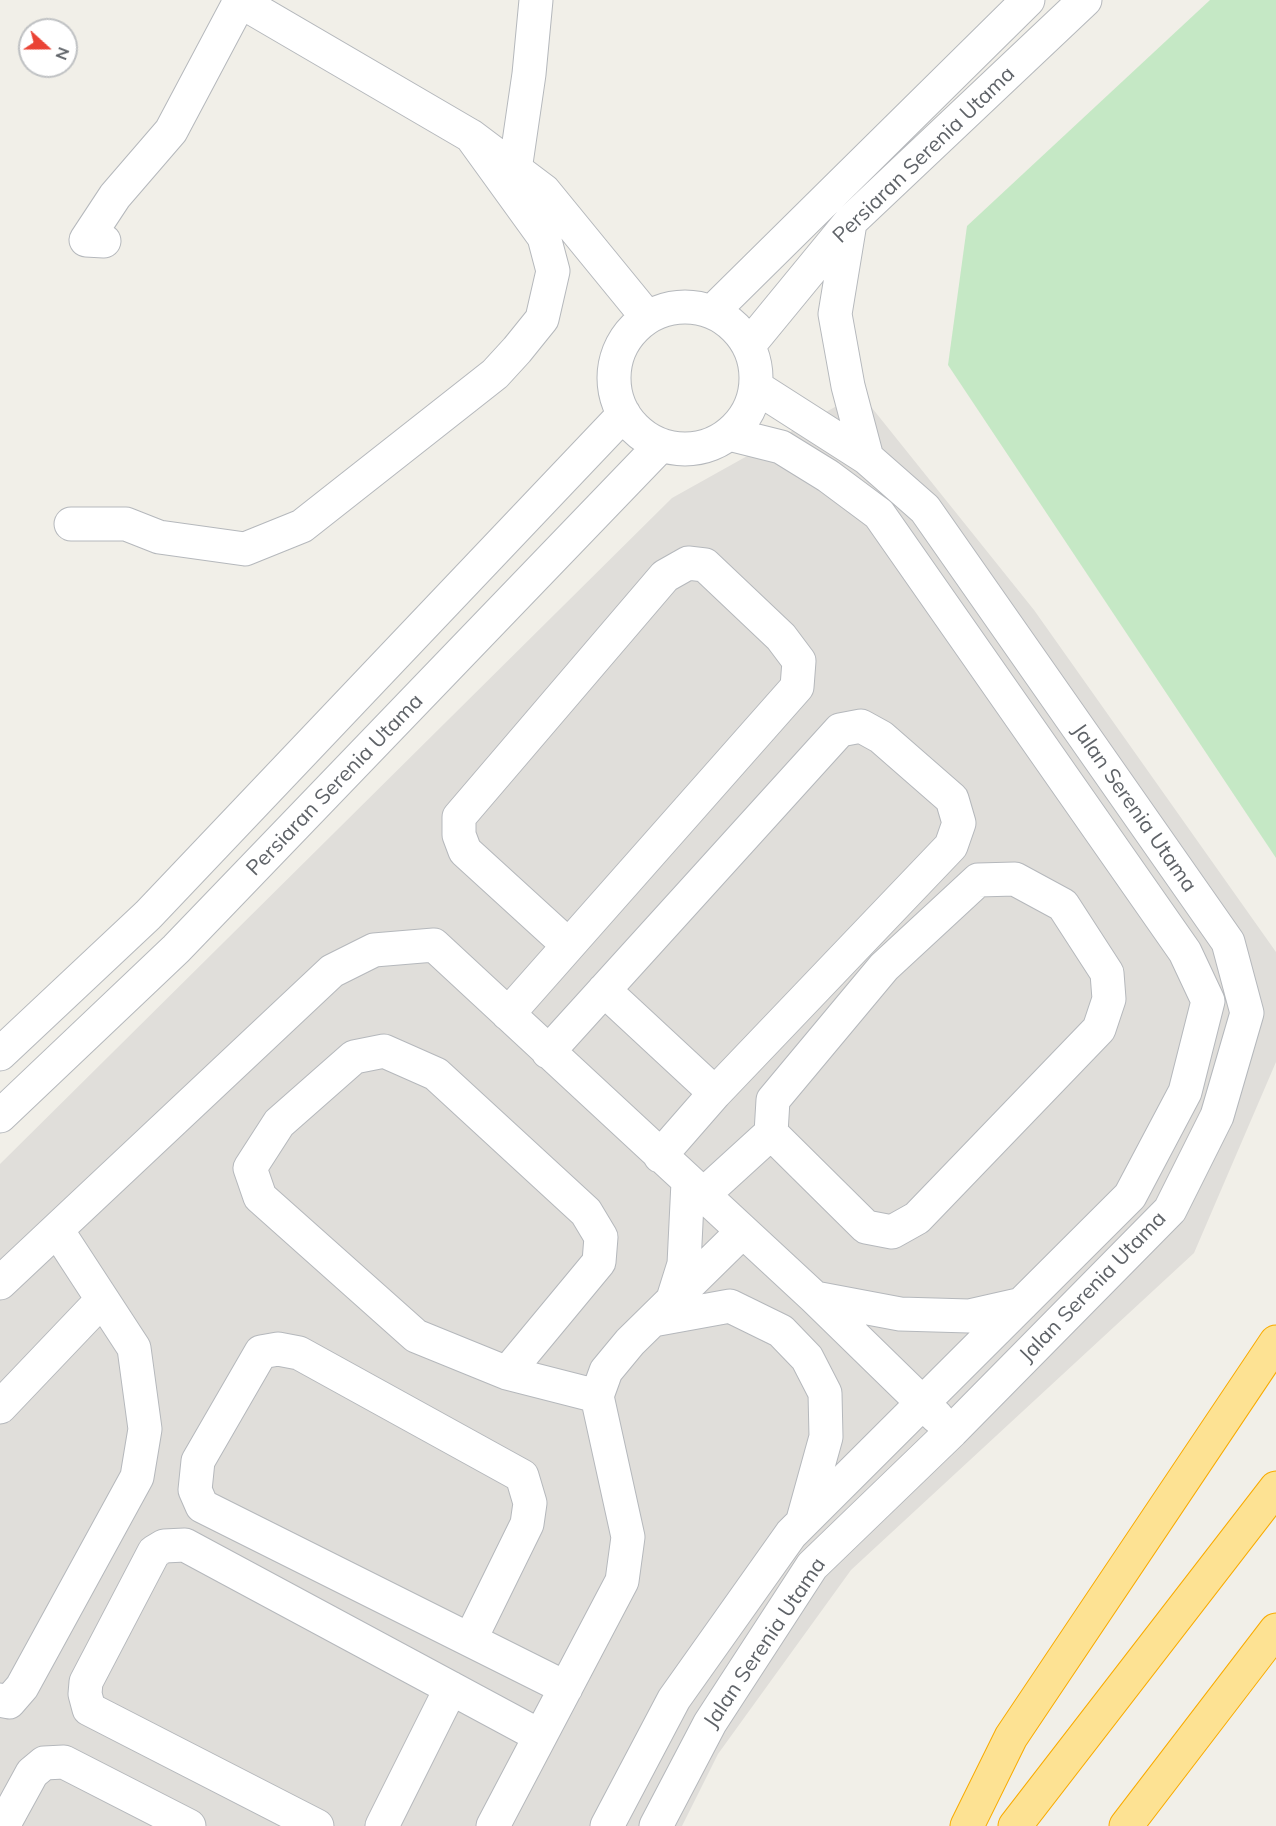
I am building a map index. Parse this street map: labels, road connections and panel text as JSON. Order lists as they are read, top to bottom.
{
  "streets": {
    "street": ["Persiaran Serenia Utama", "Jalan Serenia Utama"]
  },
  "crossings": [
    ["Persiaran Serenia Utama", "Jalan Serenia Utama"]
  ],
  "north": "right"
}
